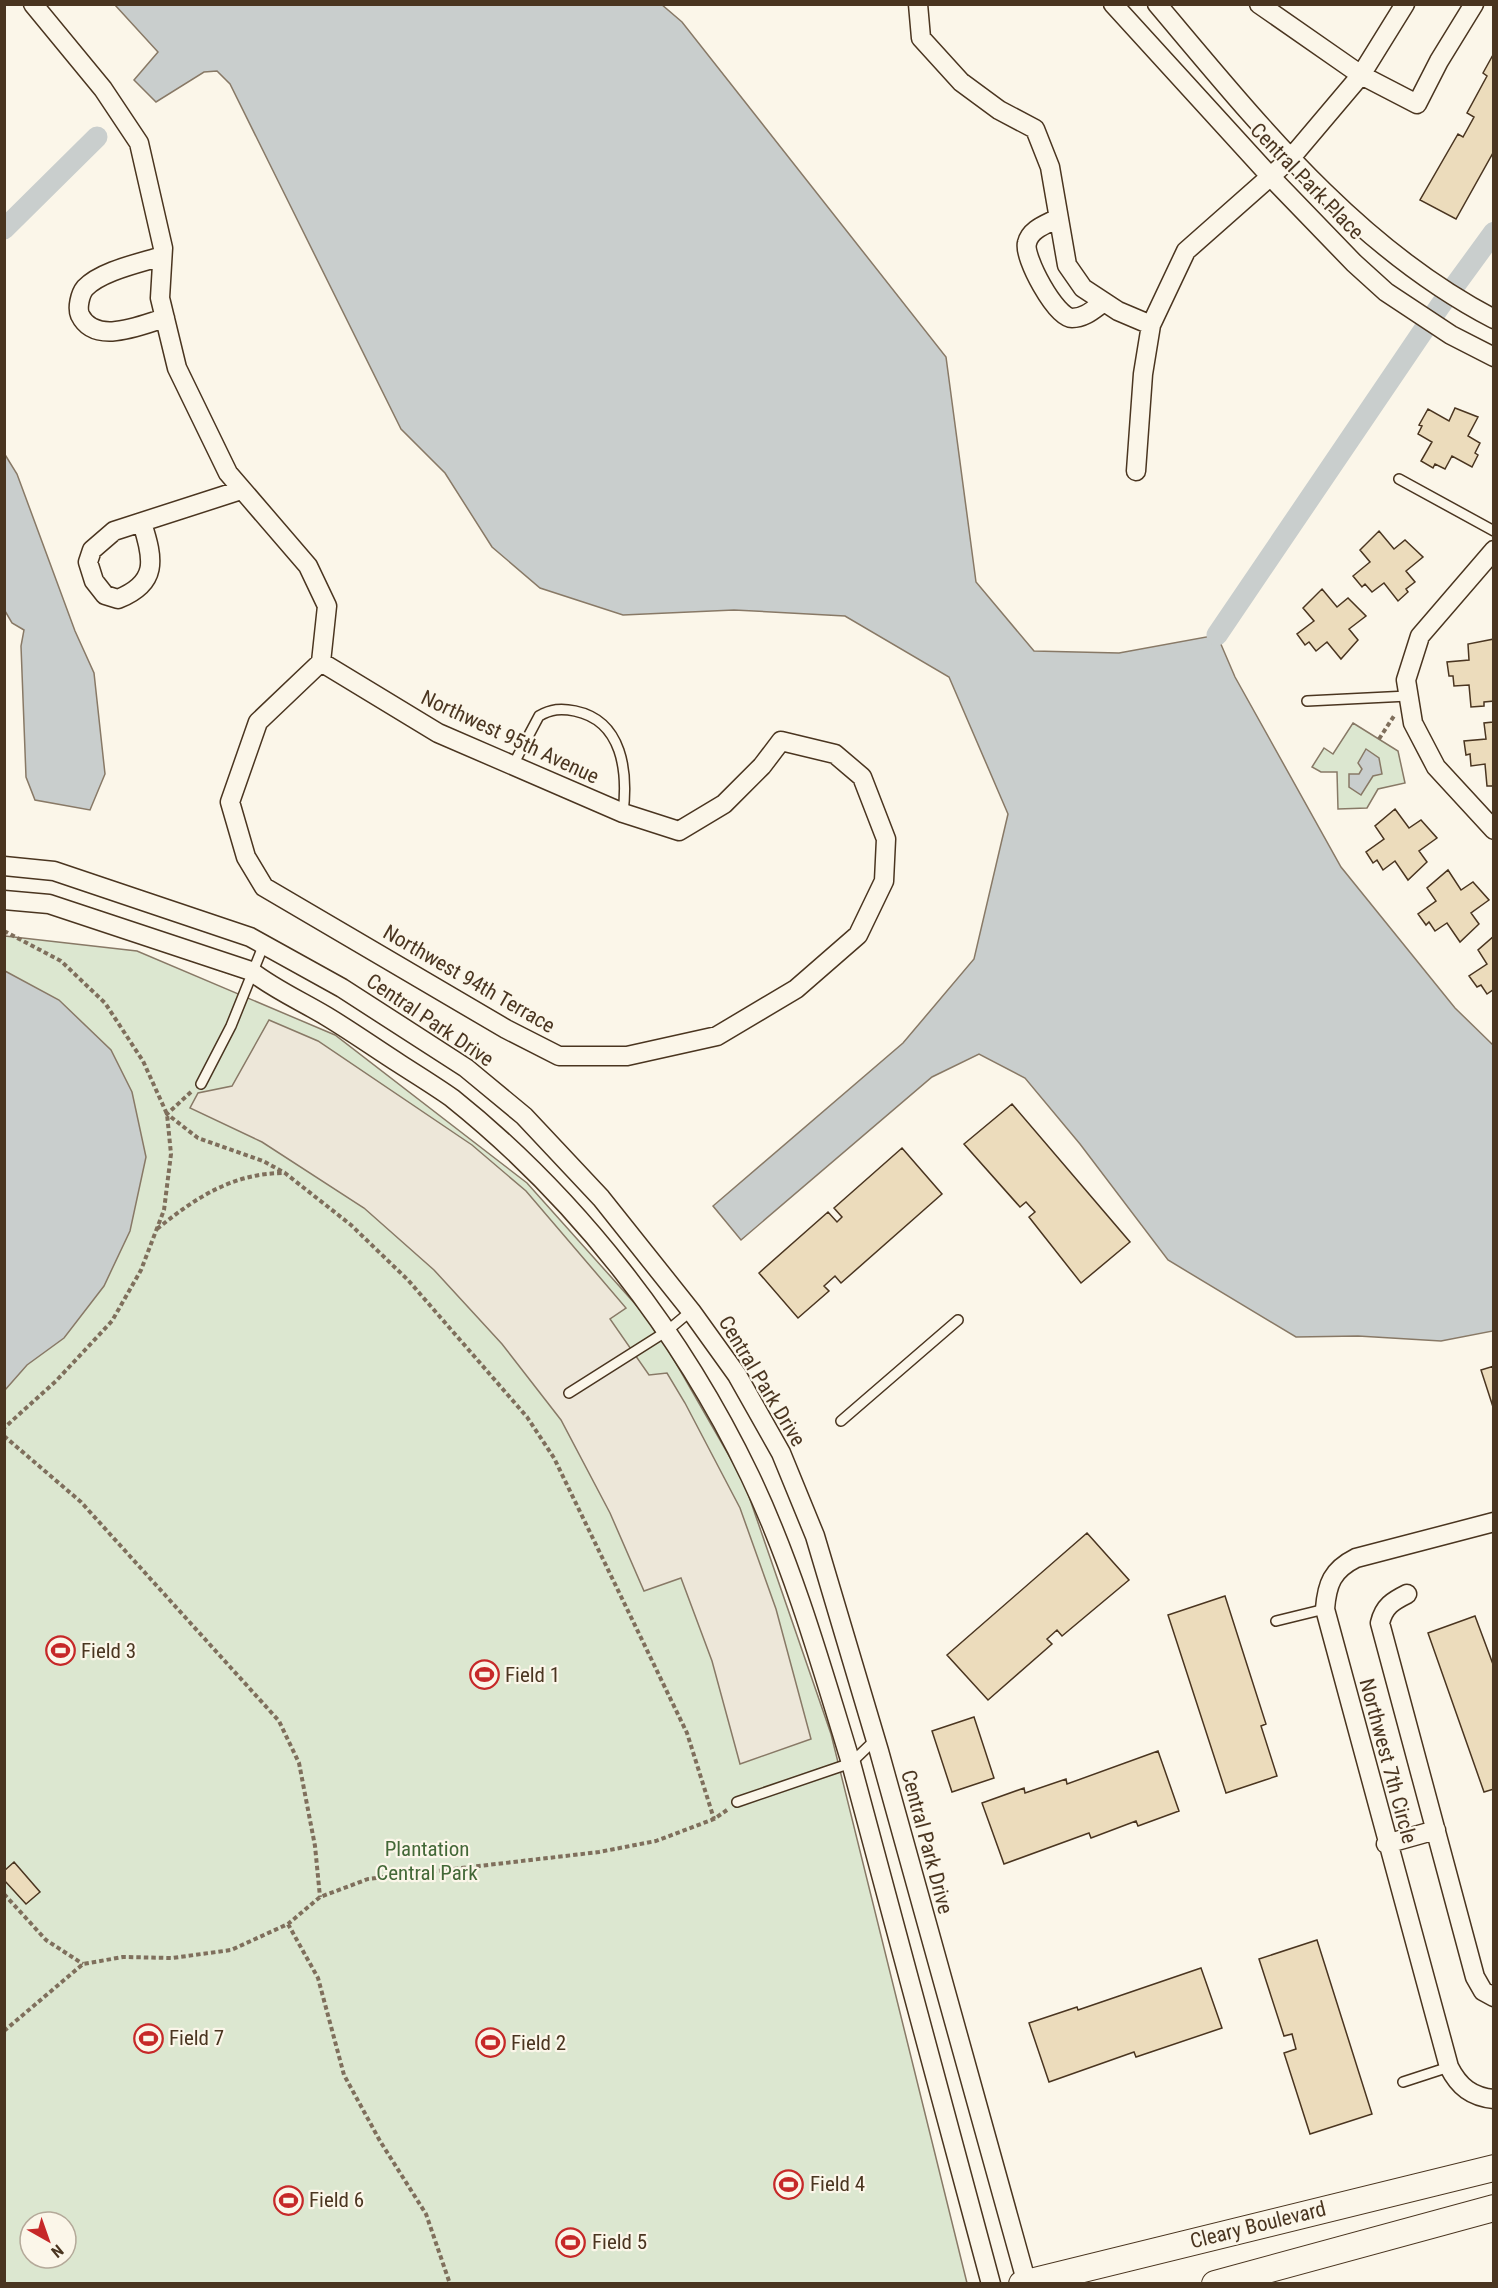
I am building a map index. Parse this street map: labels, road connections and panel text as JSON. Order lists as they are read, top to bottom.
{
  "streets": {
    "street": [
      "Central Park Place",
      "Northwest 95th Avenue",
      "Northwest 94th Terrace",
      "Central Park Drive",
      "Northwest 7th Circle",
      "Cleary Boulevard"
    ]
  },
  "crossings": [
    ["Northwest 95th Avenue", "Northwest 94th Terrace"],
    ["Central Park Drive", "Cleary Boulevard"]
  ],
  "parks": ["Plantation Central Park"],
  "places": {
    "sports": [
      "Field 3",
      "Field 1",
      "Field 7",
      "Field 2",
      "Field 4",
      "Field 6",
      "Field 5"
    ]
  },
  "north": "bottom right"
}
